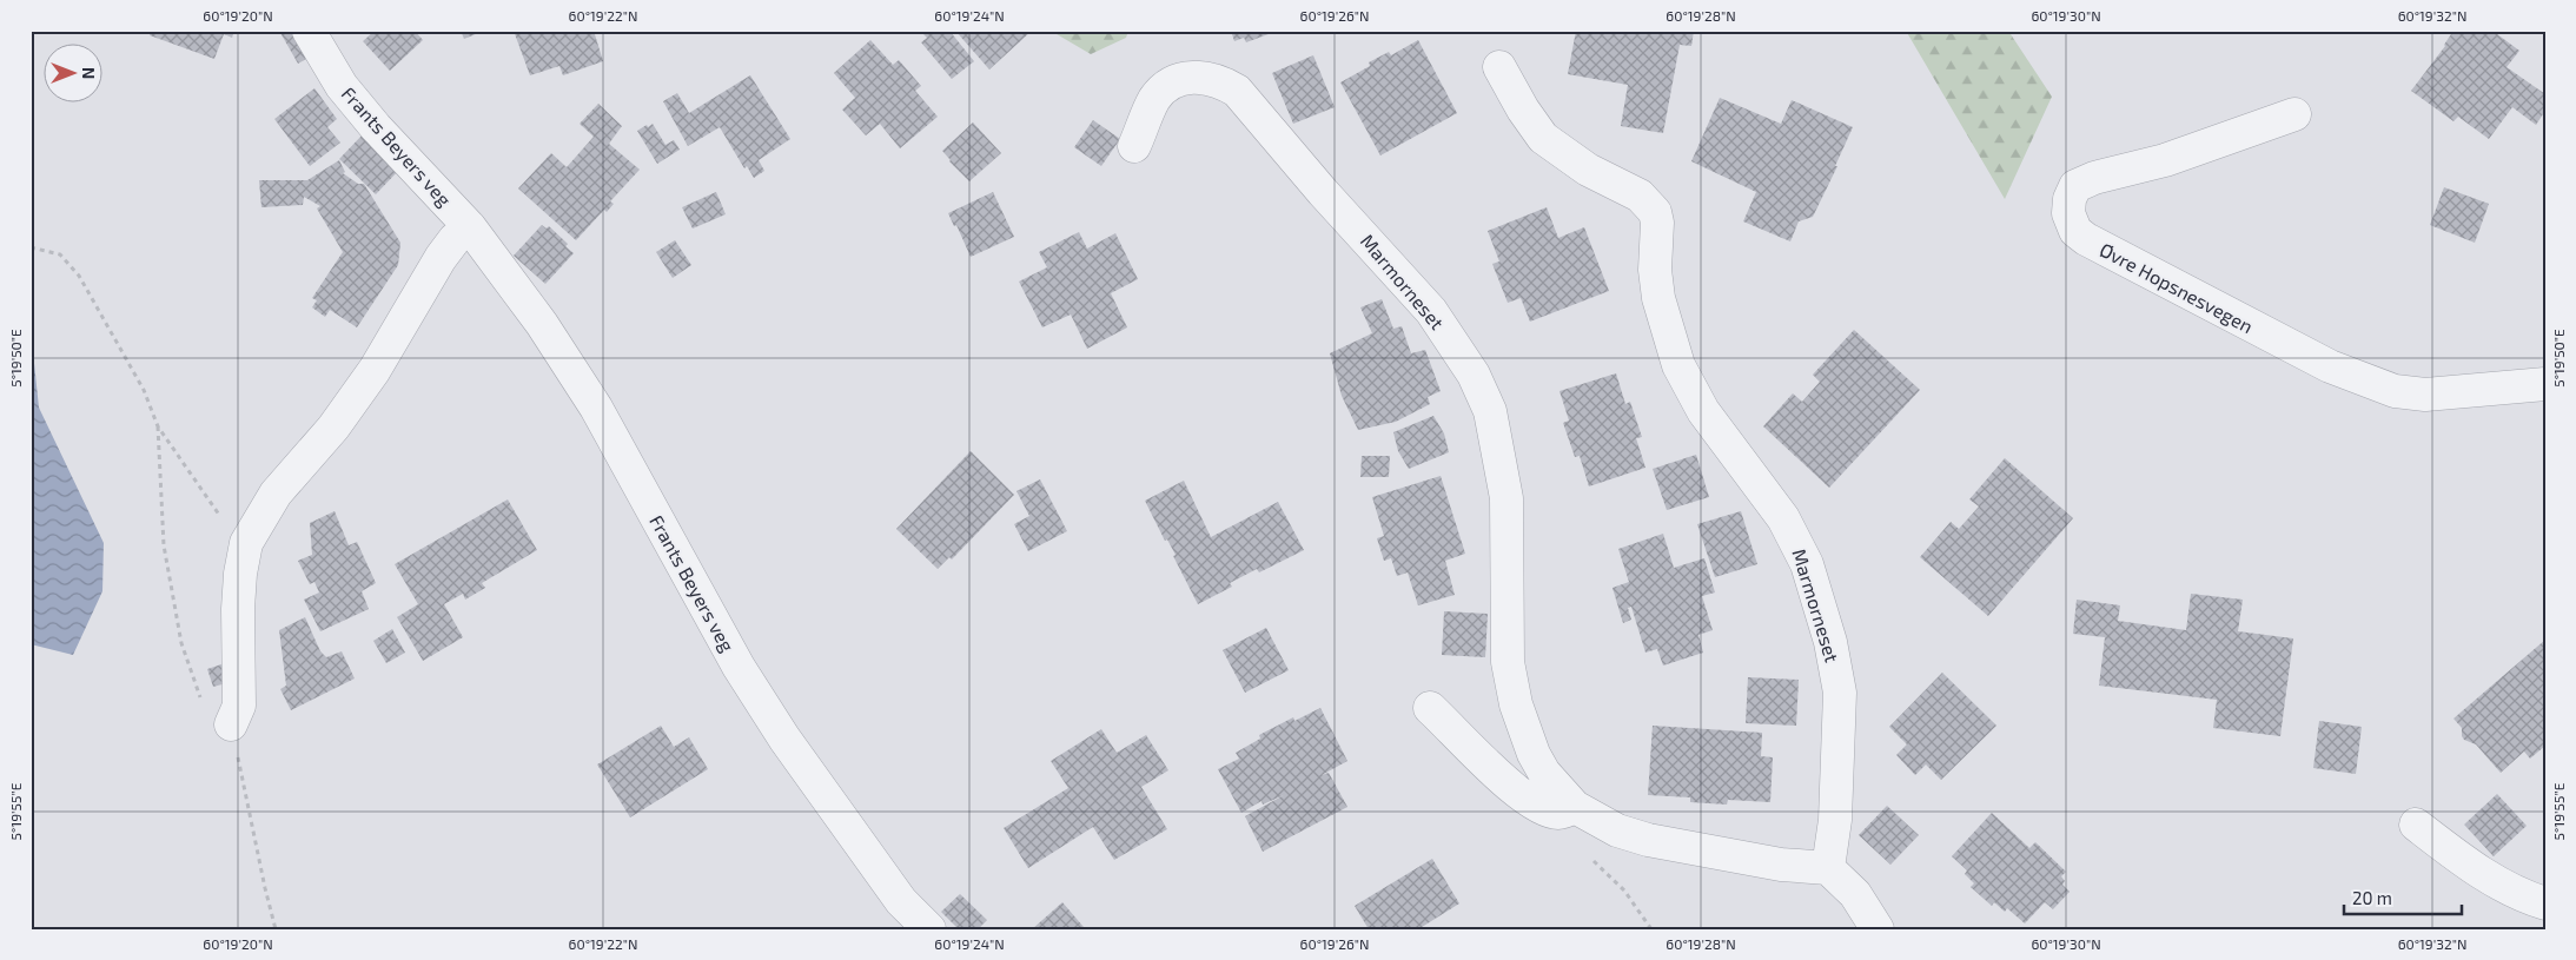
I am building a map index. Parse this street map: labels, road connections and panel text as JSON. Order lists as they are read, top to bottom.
{
  "streets": {
    "street": ["Frants Beyers veg", "Marmorneset", "Øvre Hopsnesvegen"]
  },
  "scale_bar": "20 m",
  "north": "right",
  "coordinates": [
    "60°19'20\"N",
    "60°19'22\"N",
    "60°19'24\"N",
    "60°19'26\"N",
    "60°19'28\"N",
    "60°19'30\"N",
    "60°19'32\"N",
    "5°19'50\"E",
    "5°19'55\"E"
  ]
}
